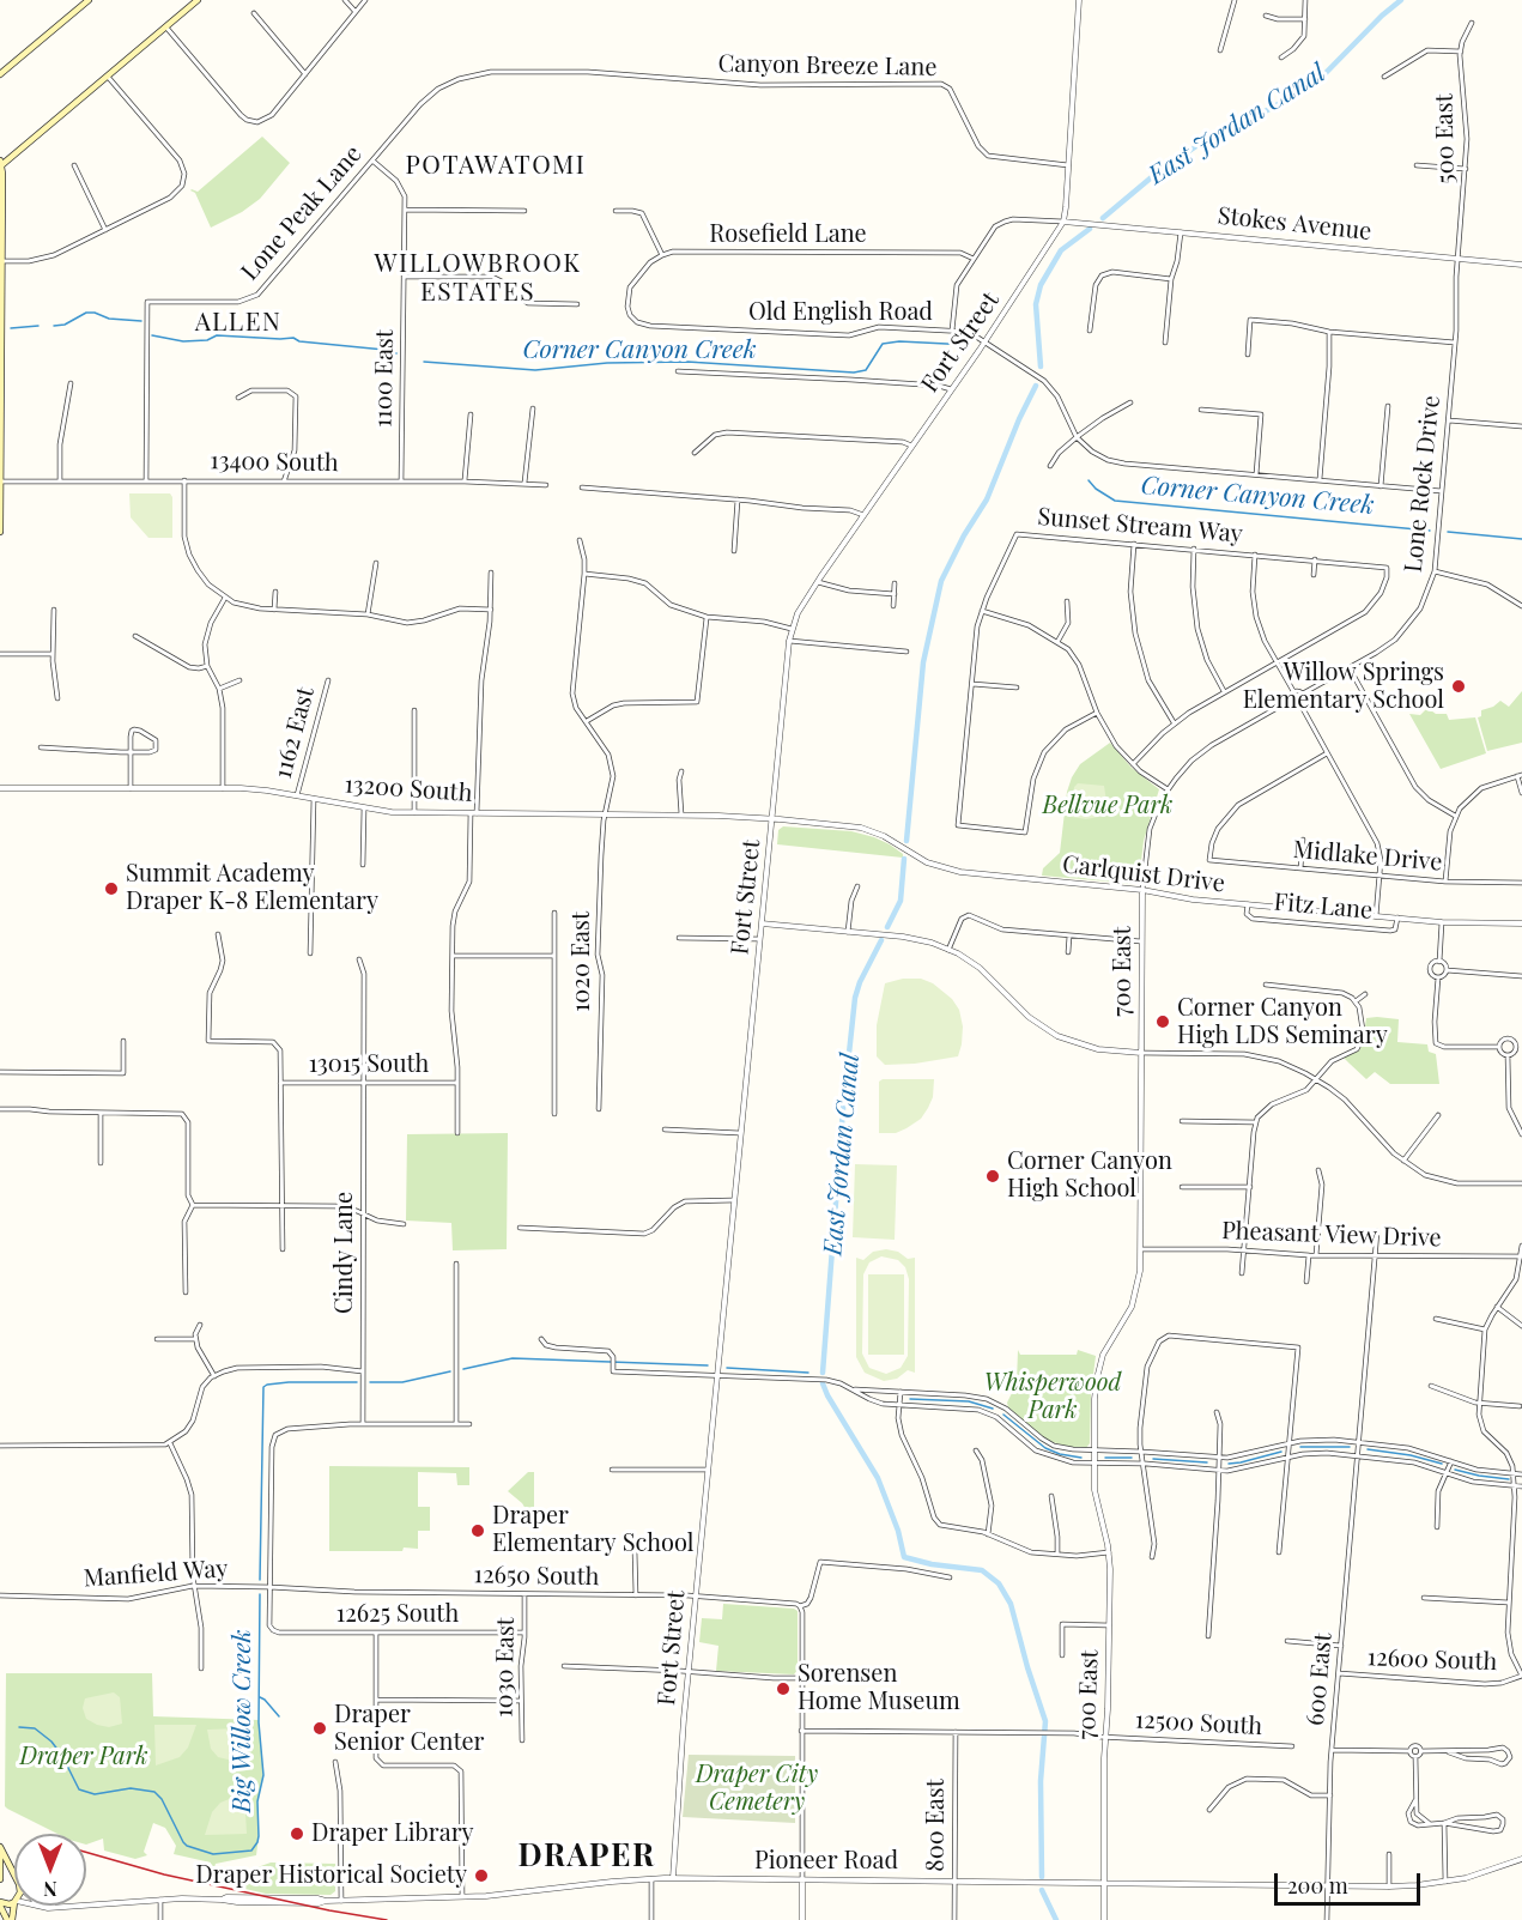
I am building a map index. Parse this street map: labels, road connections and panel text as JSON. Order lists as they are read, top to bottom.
{
  "streets": {
    "street": [
      "Canyon Breeze Lane",
      "500 East",
      "Lone Peak Lane",
      "Stokes Avenue",
      "Rosefield Lane",
      "Old English Road",
      "Fort Street",
      "1100 East",
      "13400 South",
      "Lone Rock Drive",
      "Sunset Stream Way",
      "1162 East",
      "13200 South",
      "Midlake Drive",
      "Carlquist Drive",
      "Fitz Lane",
      "1020 East",
      "700 East",
      "13015 South",
      "Pheasant View Drive",
      "Cindy Lane",
      "Manfield Way",
      "12650 South",
      "12625 South",
      "12600 South",
      "1030 East",
      "600 East",
      "12500 South",
      "800 East",
      "Pioneer Road"
    ]
  },
  "crossings": [
    ["Canyon Breeze Lane", "Lone Peak Lane"],
    ["Canyon Breeze Lane", "Fort Street"],
    ["500 East", "Stokes Avenue"],
    ["500 East", "Lone Rock Drive"],
    ["Lone Peak Lane", "1100 East"],
    ["Lone Peak Lane", "13400 South"],
    ["Stokes Avenue", "Fort Street"],
    ["Stokes Avenue", "Lone Rock Drive"],
    ["Rosefield Lane", "Old English Road"],
    ["Old English Road", "Fort Street"],
    ["Fort Street", "13200 South"],
    ["Fort Street", "Carlquist Drive"],
    ["Fort Street", "12650 South"],
    ["Fort Street", "Pioneer Road"],
    ["1100 East", "13400 South"],
    ["1162 East", "13200 South"],
    ["13200 South", "Carlquist Drive"],
    ["13200 South", "1020 East"],
    ["Carlquist Drive", "Fitz Lane"],
    ["Carlquist Drive", "700 East"],
    ["700 East", "Pheasant View Drive"],
    ["700 East", "12500 South"],
    ["700 East", "Pioneer Road"],
    ["13015 South", "Cindy Lane"],
    ["Pheasant View Drive", "600 East"],
    ["Manfield Way", "12650 South"],
    ["Manfield Way", "12625 South"],
    ["12650 South", "12625 South"],
    ["12650 South", "1030 East"],
    ["12625 South", "1030 East"],
    ["12600 South", "600 East"],
    ["600 East", "Pioneer Road"],
    ["12500 South", "800 East"],
    ["800 East", "Pioneer Road"]
  ],
  "districts": [
    "POTAWATOMI",
    "WILLOWBROOK ESTATES",
    "ALLEN",
    "DRAPER"
  ],
  "water": ["East Jordan Canal", "Corner Canyon Creek", "Big Willow Creek"],
  "parks": [
    "Bellvue Park",
    "Whisperwood Park",
    "Draper Park",
    "Draper City Cemetery"
  ],
  "places": [
    "Willow Springs Elementary School",
    "Summit Academy Draper K-8 Elementary",
    "Corner Canyon High LDS Seminary",
    "Corner Canyon High School",
    "Draper Elementary School",
    "Sorensen Home Museum",
    "Draper Senior Center",
    "Draper Library",
    "Draper Historical Society"
  ],
  "scale_bar": "200 m",
  "north": "bottom"
}
